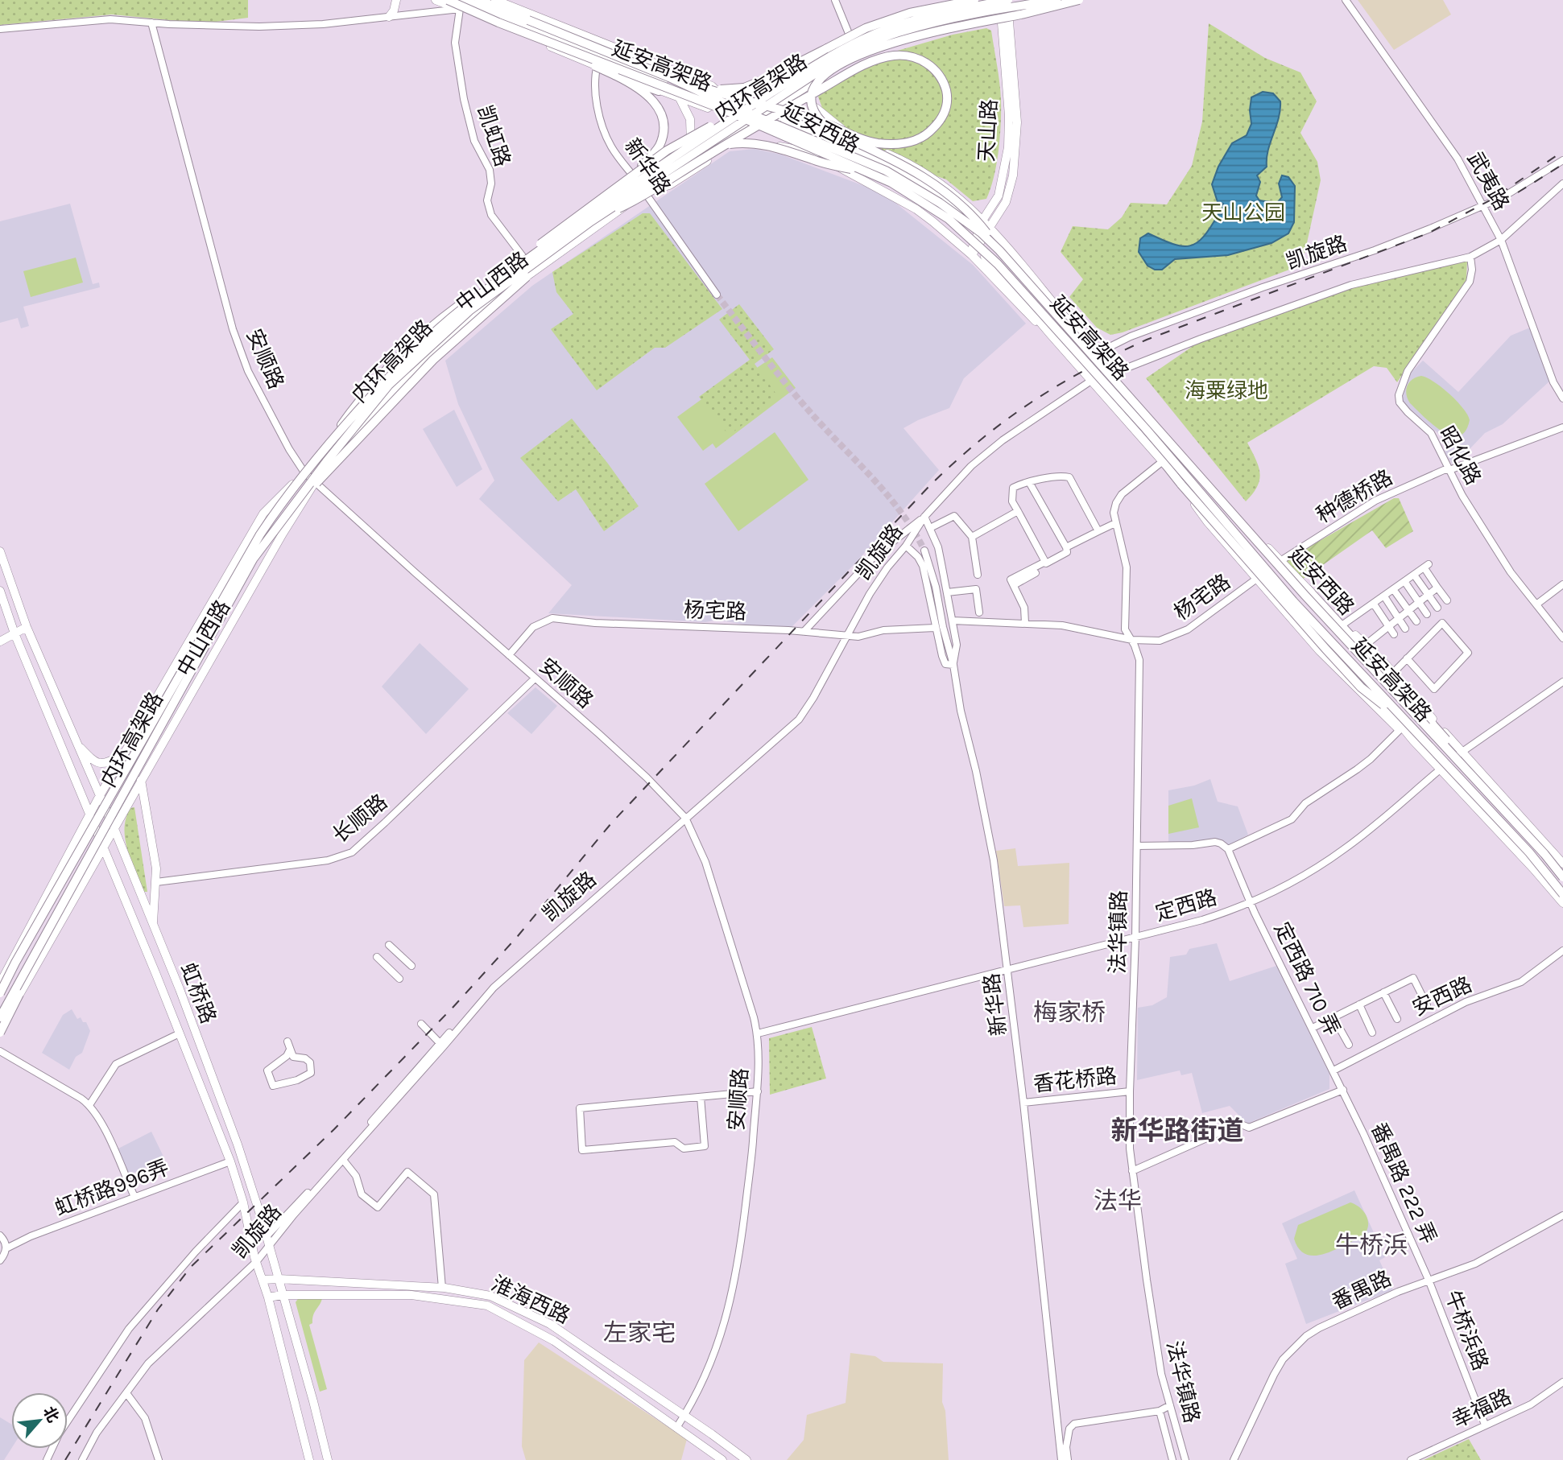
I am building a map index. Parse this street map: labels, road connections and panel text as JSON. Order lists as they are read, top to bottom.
{
  "streets": {
    "highway": ["延安高架路", "内环高架路"],
    "main road": [
      "延安西路",
      "天山路",
      "中山西路",
      "虹桥路",
      "淮海西路"
    ],
    "street": [
      "凯虹路",
      "新华路",
      "武夷路",
      "凯旋路",
      "安顺路",
      "昭化路",
      "种德桥路",
      "杨宅路",
      "长顺路",
      "定西路",
      "法华镇路",
      "定西路 710 弄",
      "安西路",
      "香花桥路",
      "番禺路 222 弄",
      "虹桥路996弄",
      "番禺路",
      "牛桥浜路",
      "幸福路"
    ]
  },
  "crossings": [
    ["延安高架路", "延安西路"],
    ["内环高架路", "中山西路"],
    ["延安西路", "天山路"],
    ["延安西路", "新华路"],
    ["延安西路", "凯旋路"],
    ["延安西路", "中山西路"],
    ["延安西路", "种德桥路"],
    ["延安西路", "杨宅路"],
    ["延安西路", "定西路"],
    ["延安西路", "法华镇路"],
    ["天山路", "中山西路"],
    ["凯虹路", "中山西路"],
    ["新华路", "中山西路"],
    ["新华路", "定西路"],
    ["新华路", "香花桥路"],
    ["武夷路", "凯旋路"],
    ["凯旋路", "安顺路"],
    ["凯旋路", "昭化路"],
    ["凯旋路", "杨宅路"],
    ["凯旋路", "虹桥路"],
    ["中山西路", "安顺路"],
    ["中山西路", "虹桥路"],
    ["安顺路", "杨宅路"],
    ["安顺路", "长顺路"],
    ["安顺路", "定西路"],
    ["安顺路", "淮海西路"],
    ["昭化路", "种德桥路"],
    ["杨宅路", "法华镇路"],
    ["定西路", "法华镇路"],
    ["定西路", "定西路 710 弄"],
    ["法华镇路", "香花桥路"],
    ["定西路 710 弄", "安西路"],
    ["定西路 710 弄", "番禺路 222 弄"],
    ["虹桥路", "虹桥路996弄"],
    ["虹桥路", "淮海西路"],
    ["安西路", "番禺路 222 弄"],
    ["番禺路 222 弄", "番禺路"],
    ["番禺路 222 弄", "牛桥浜路"],
    ["番禺路", "牛桥浜路"],
    ["牛桥浜路", "幸福路"]
  ],
  "districts": [
    "梅家桥",
    "新华路街道",
    "法华",
    "牛桥浜",
    "左家宅"
  ],
  "parks": ["天山公园", "海粟绿地"],
  "north": "top right"
}
